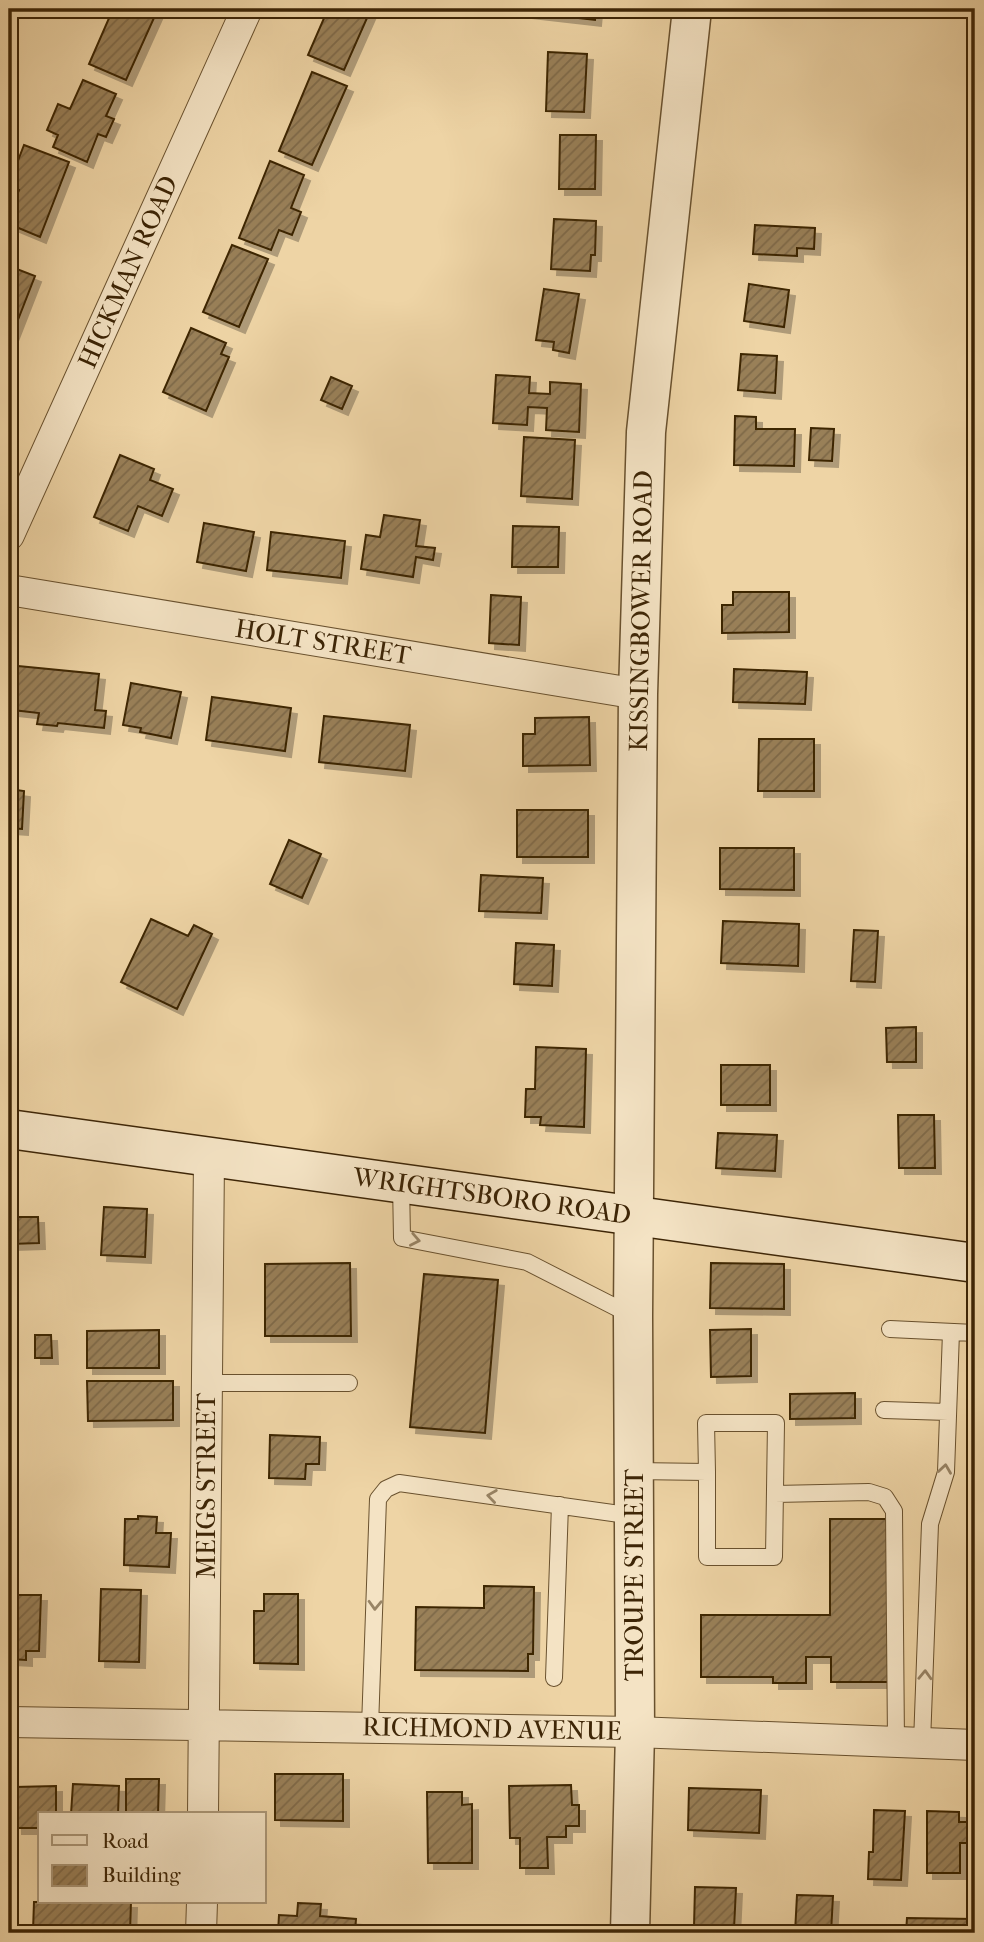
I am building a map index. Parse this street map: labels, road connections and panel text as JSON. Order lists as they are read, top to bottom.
{
  "streets": {
    "street": [
      "HICKMAN ROAD",
      "KISSINGBOWER ROAD",
      "HOLT STREET",
      "WRIGHTSBORO ROAD",
      "MEIGS STREET",
      "TROUPE STREET",
      "RICHMOND AVENUE"
    ]
  },
  "crossings": [
    ["KISSINGBOWER ROAD", "HOLT STREET"],
    ["KISSINGBOWER ROAD", "WRIGHTSBORO ROAD"],
    ["KISSINGBOWER ROAD", "TROUPE STREET"],
    ["WRIGHTSBORO ROAD", "MEIGS STREET"],
    ["WRIGHTSBORO ROAD", "TROUPE STREET"],
    ["MEIGS STREET", "RICHMOND AVENUE"],
    ["TROUPE STREET", "RICHMOND AVENUE"]
  ],
  "legend": ["Road", "Building"]
}
